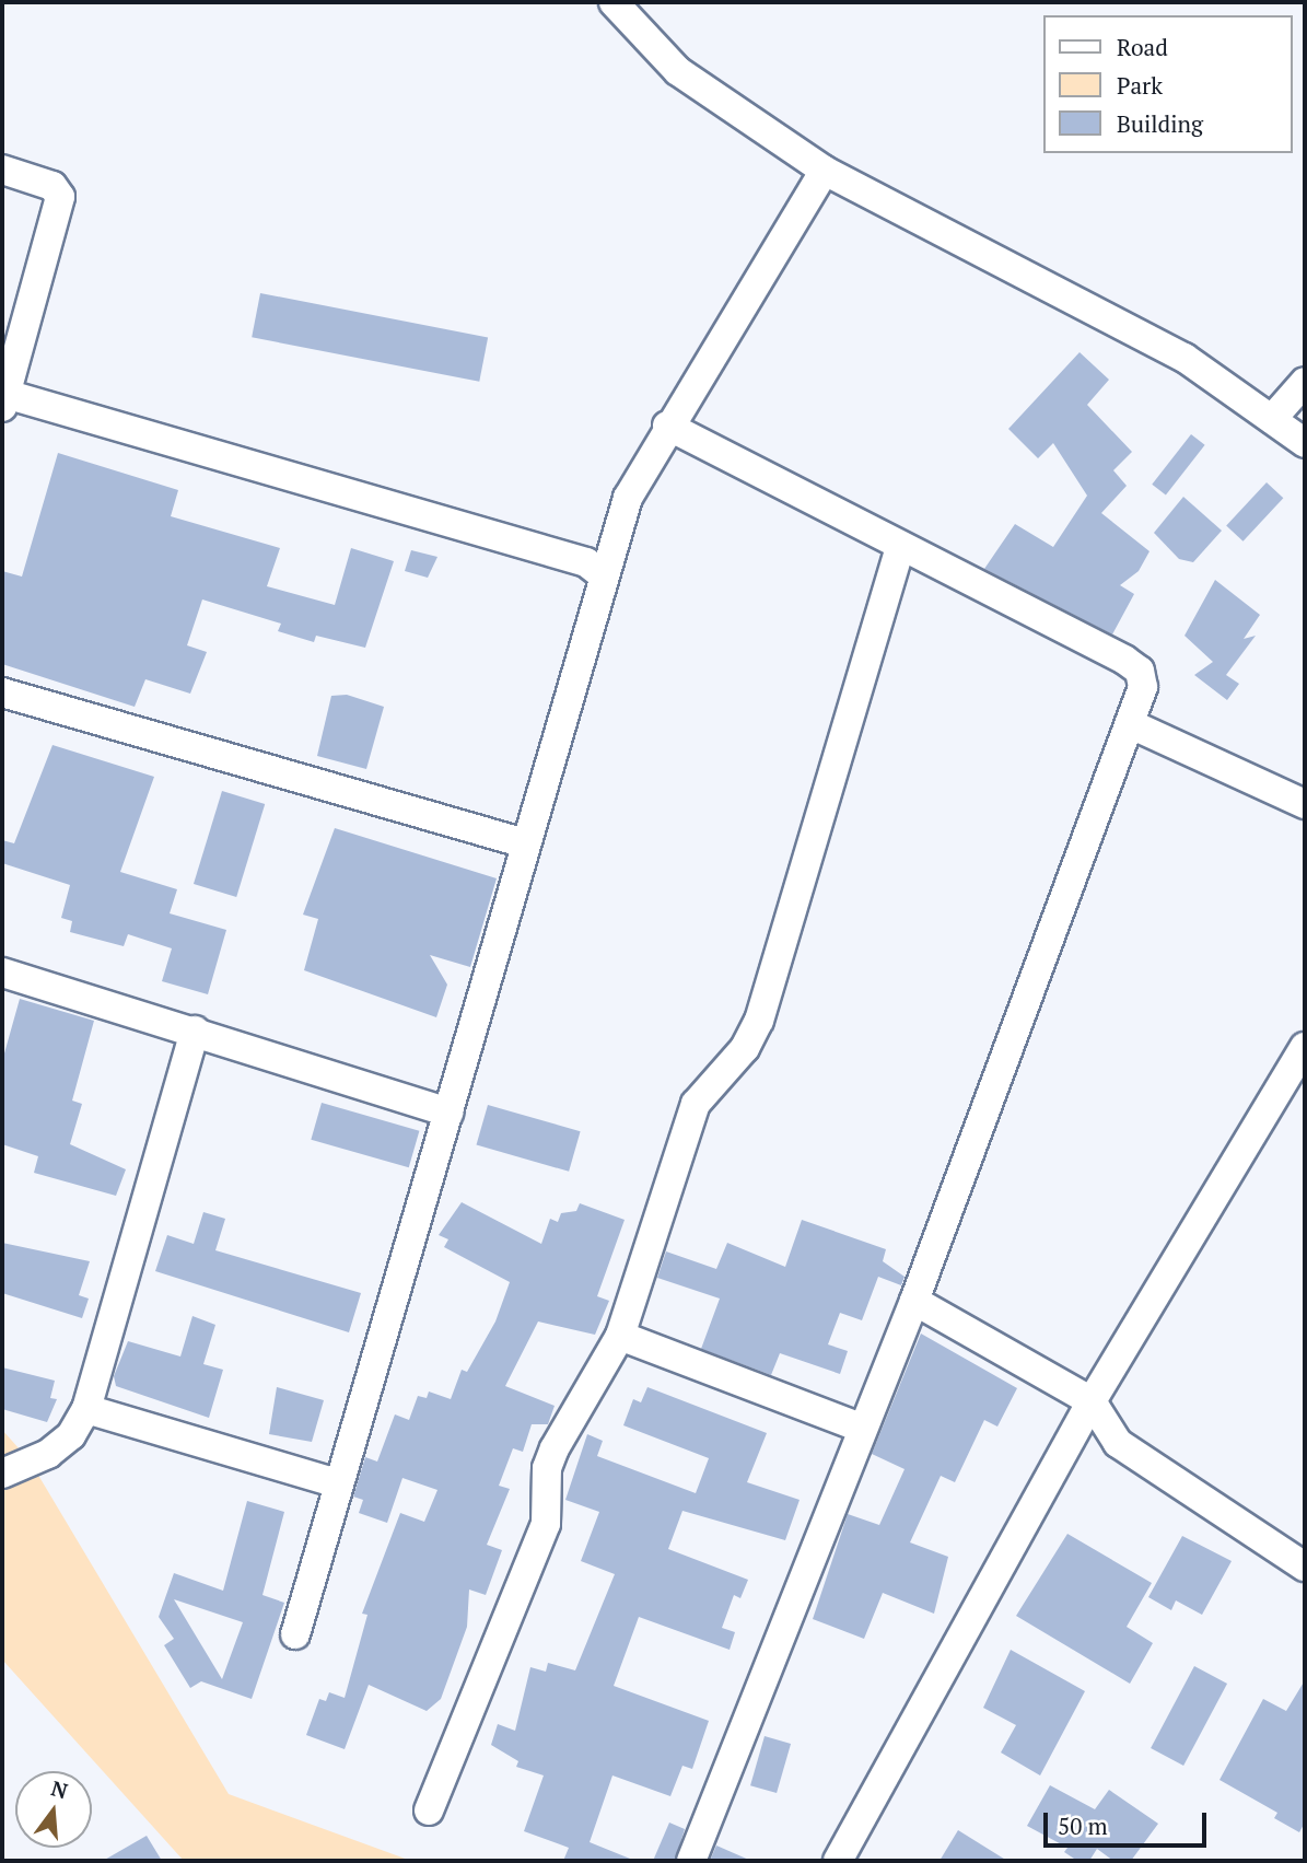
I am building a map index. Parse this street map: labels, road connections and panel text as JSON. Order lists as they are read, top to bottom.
{
  "legend": ["Road", "Park", "Building"],
  "scale_bar": "50 m",
  "north": "top"
}
